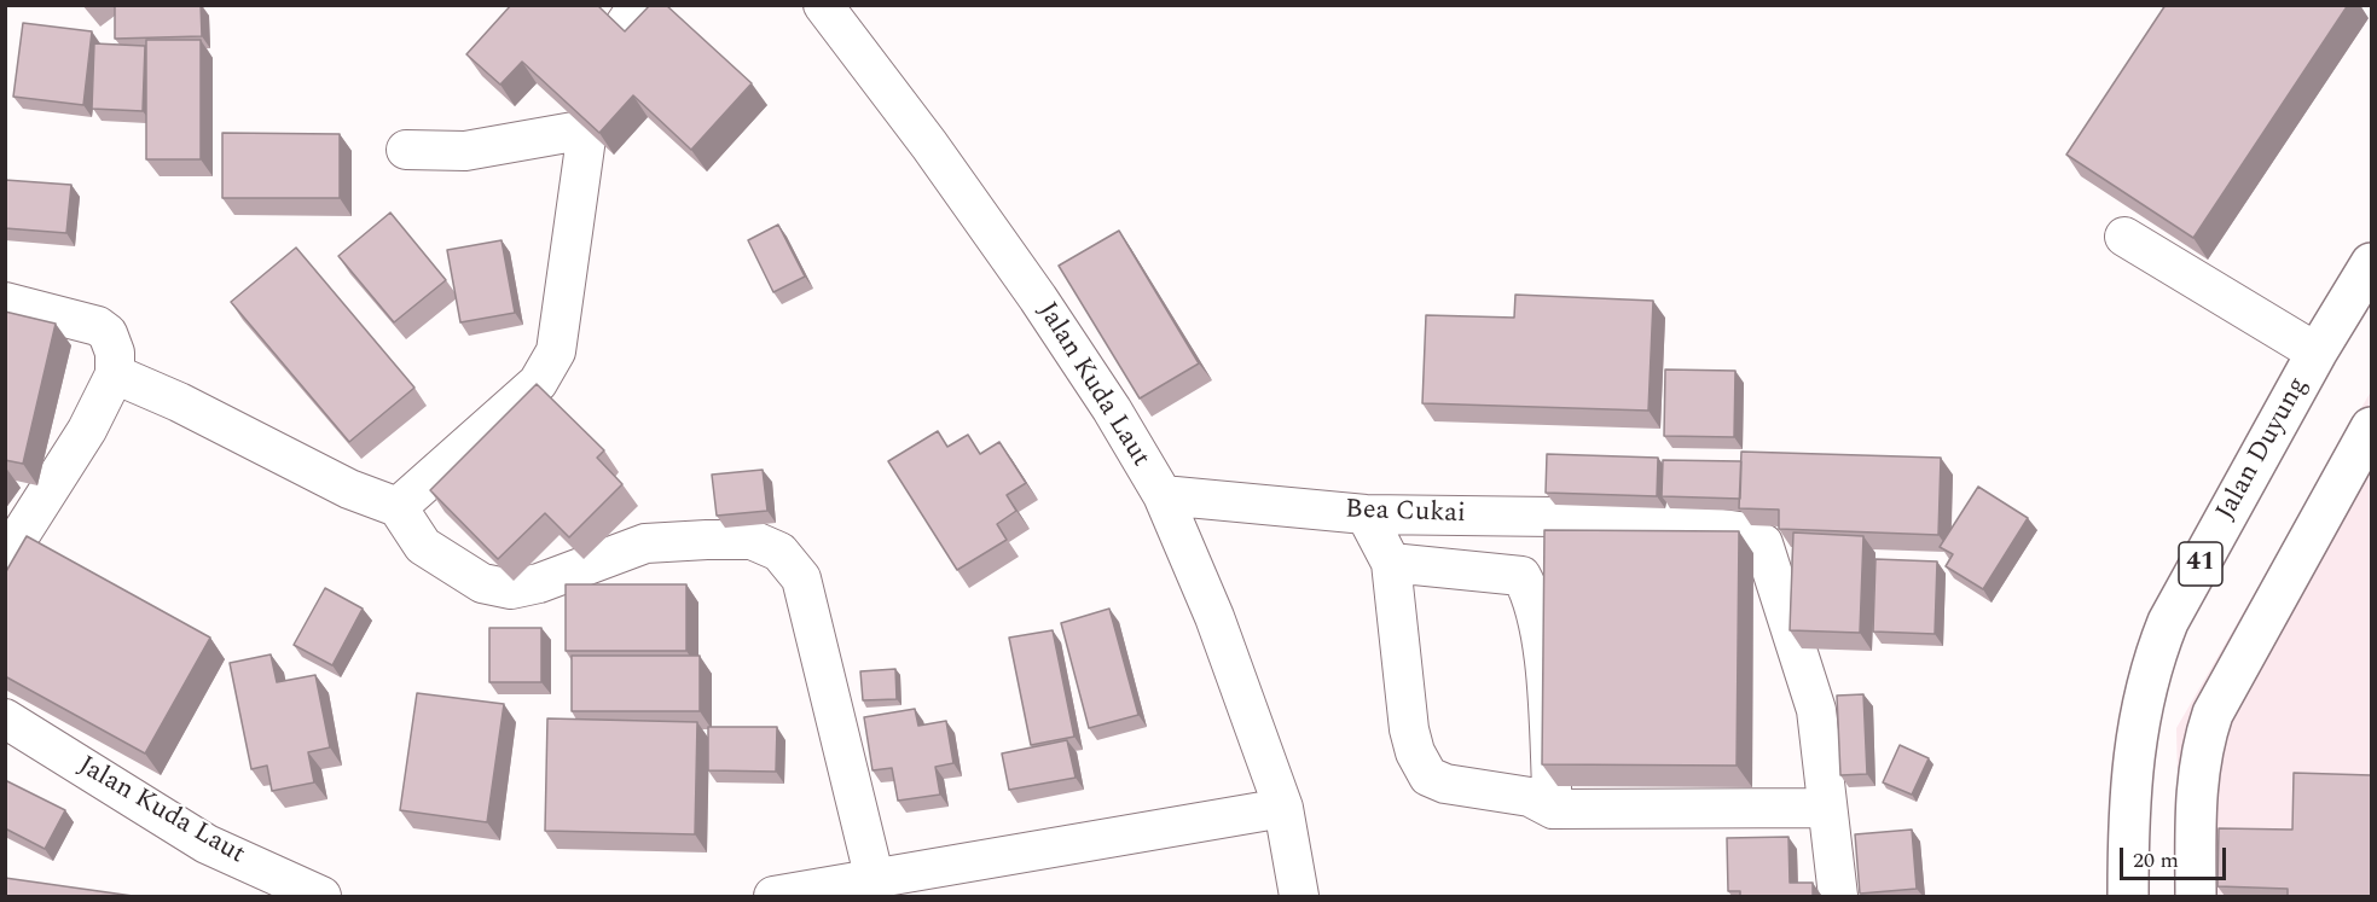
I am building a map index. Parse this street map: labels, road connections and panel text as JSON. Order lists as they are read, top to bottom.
{
  "streets": {
    "highway": ["Jalan Duyung", "41"],
    "street": ["Jalan Kuda Laut", "Bea Cukai"]
  },
  "crossings": [
    ["Jalan Kuda Laut", "Bea Cukai"]
  ],
  "scale_bar": "20 m"
}
